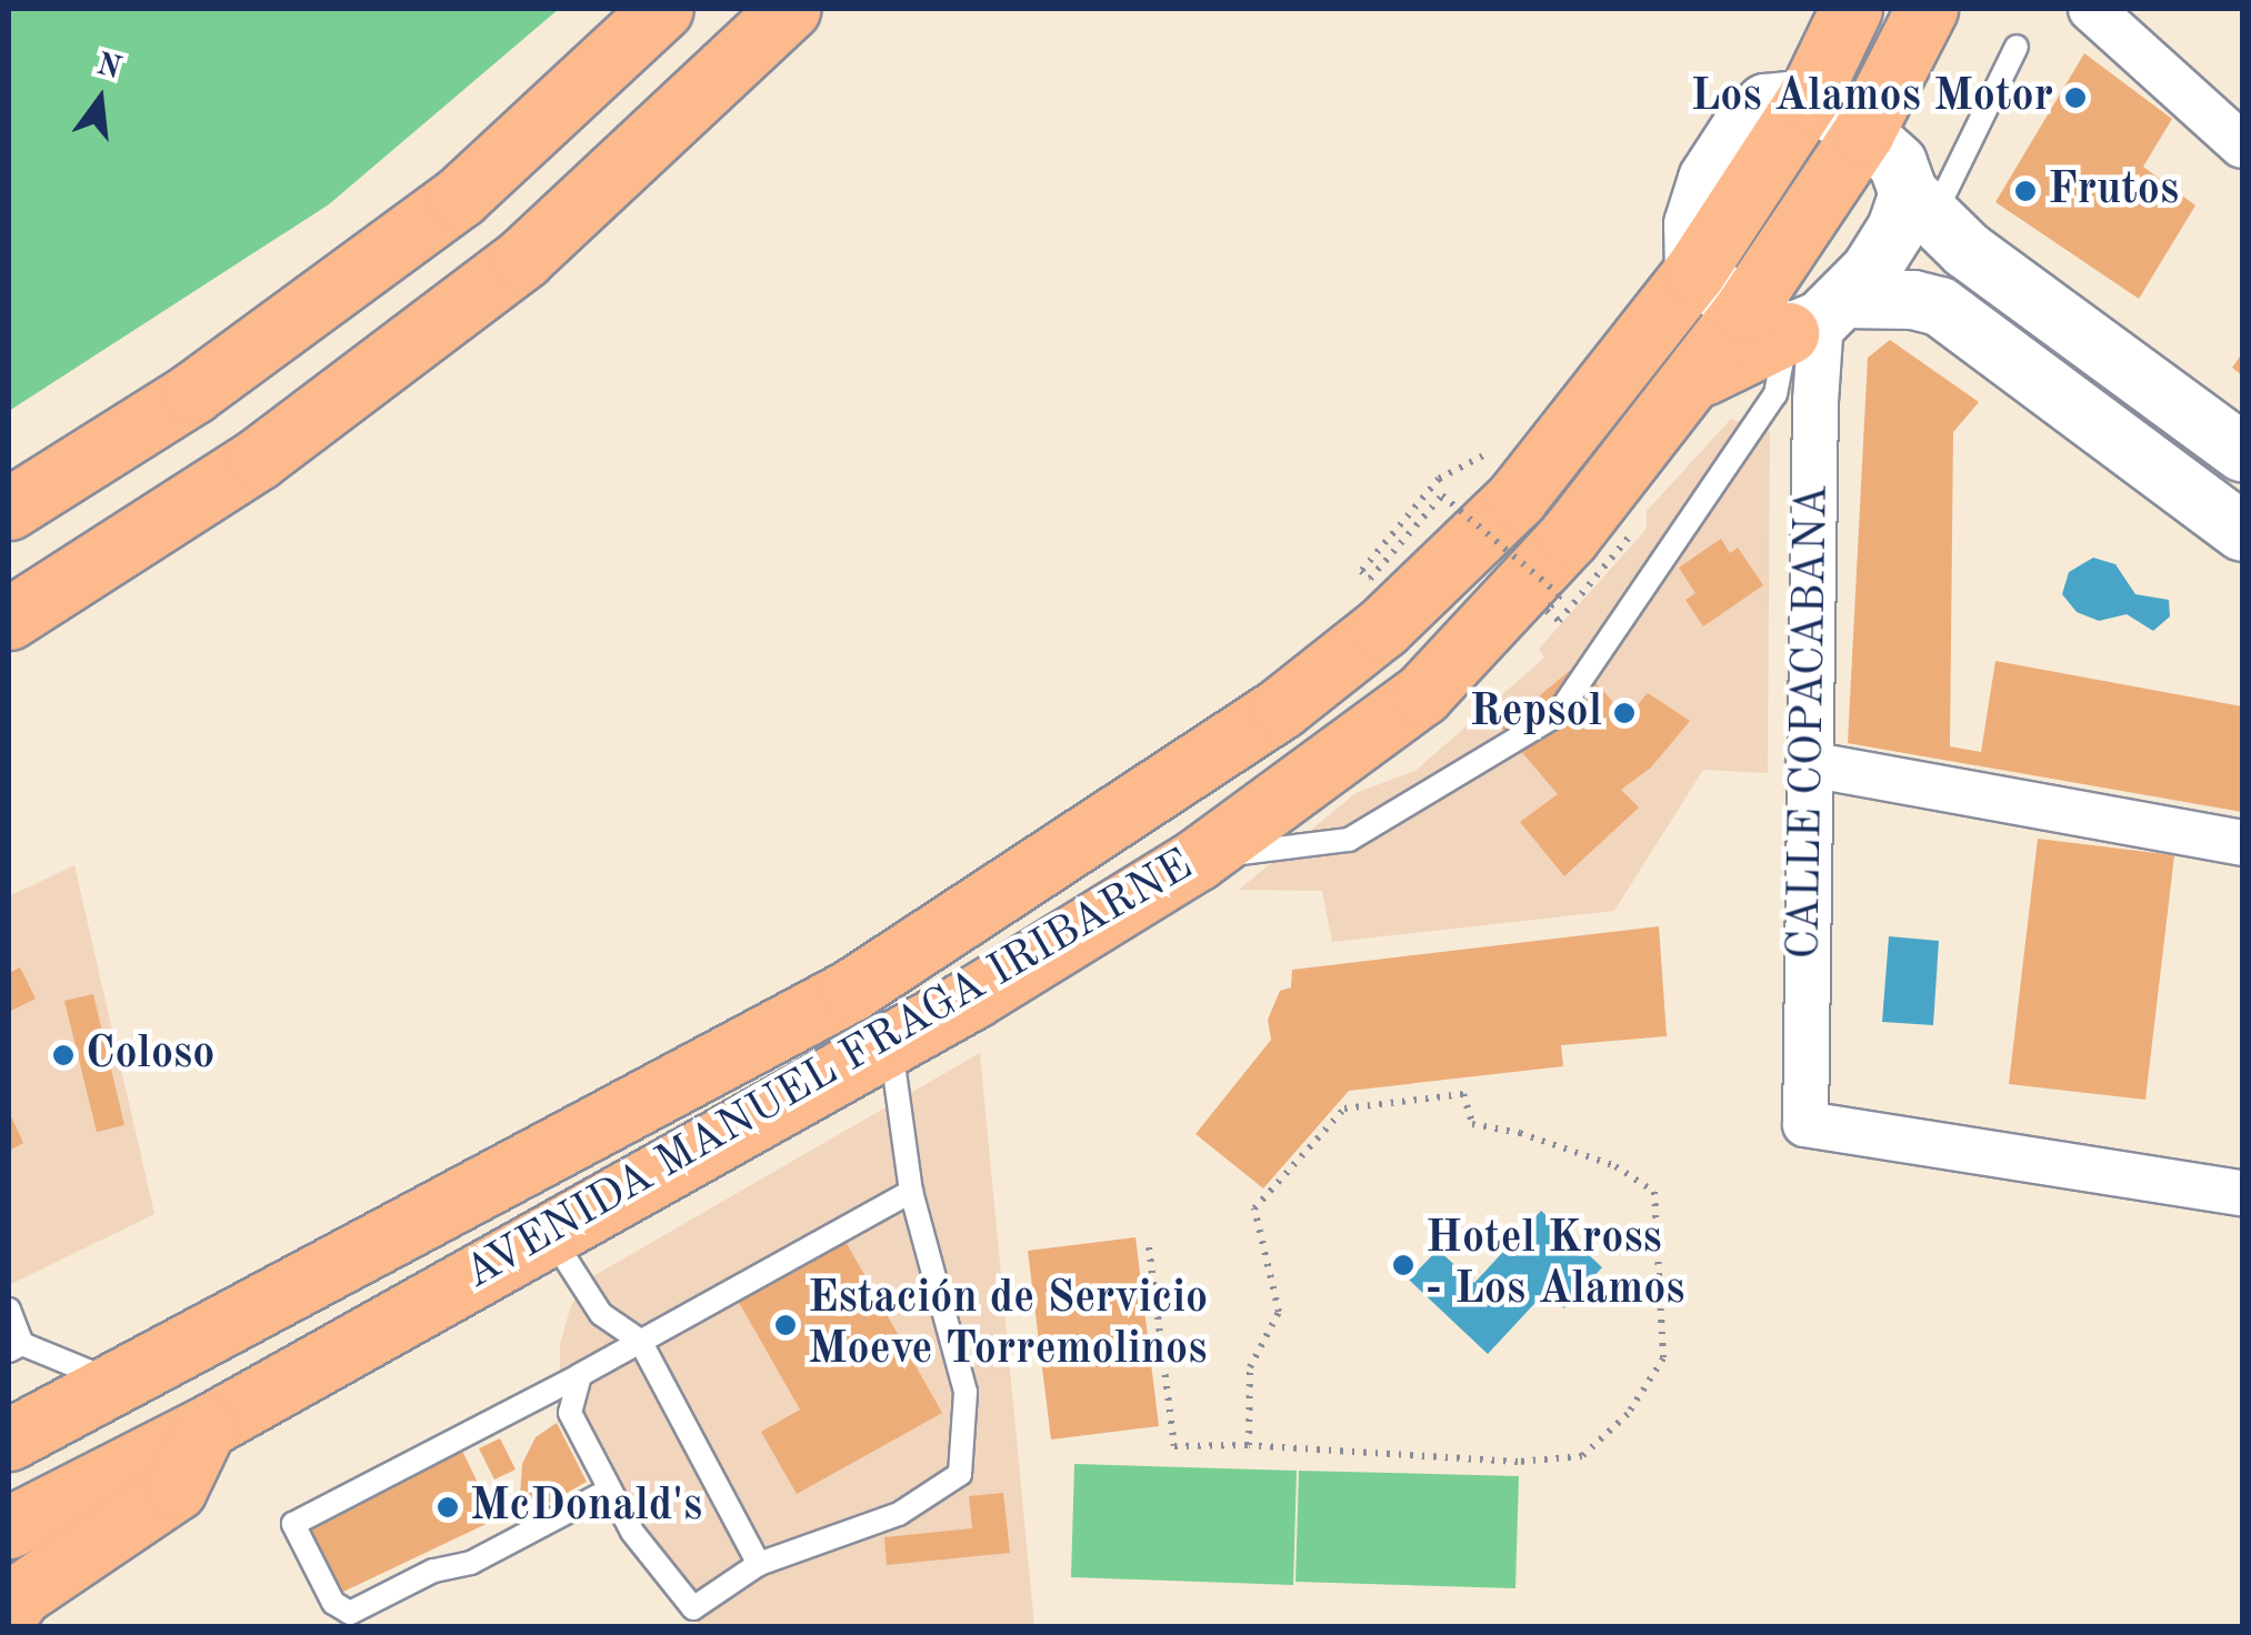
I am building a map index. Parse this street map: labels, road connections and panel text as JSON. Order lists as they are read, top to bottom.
{
  "streets": {
    "main road": ["AVENIDA MANUEL FRAGA IRIBARNE"],
    "street": ["CALLE COPACABANA"]
  },
  "crossings": [
    ["CALLE COPACABANA", "AVENIDA MANUEL FRAGA IRIBARNE"]
  ],
  "places": [
    "Los Alamos Motor",
    "Frutos",
    "Repsol",
    "Coloso",
    "Hotel Kross - Los Alamos",
    "Estación de Servicio Moeve Torremolinos",
    "McDonald's"
  ],
  "north": "top"
}
